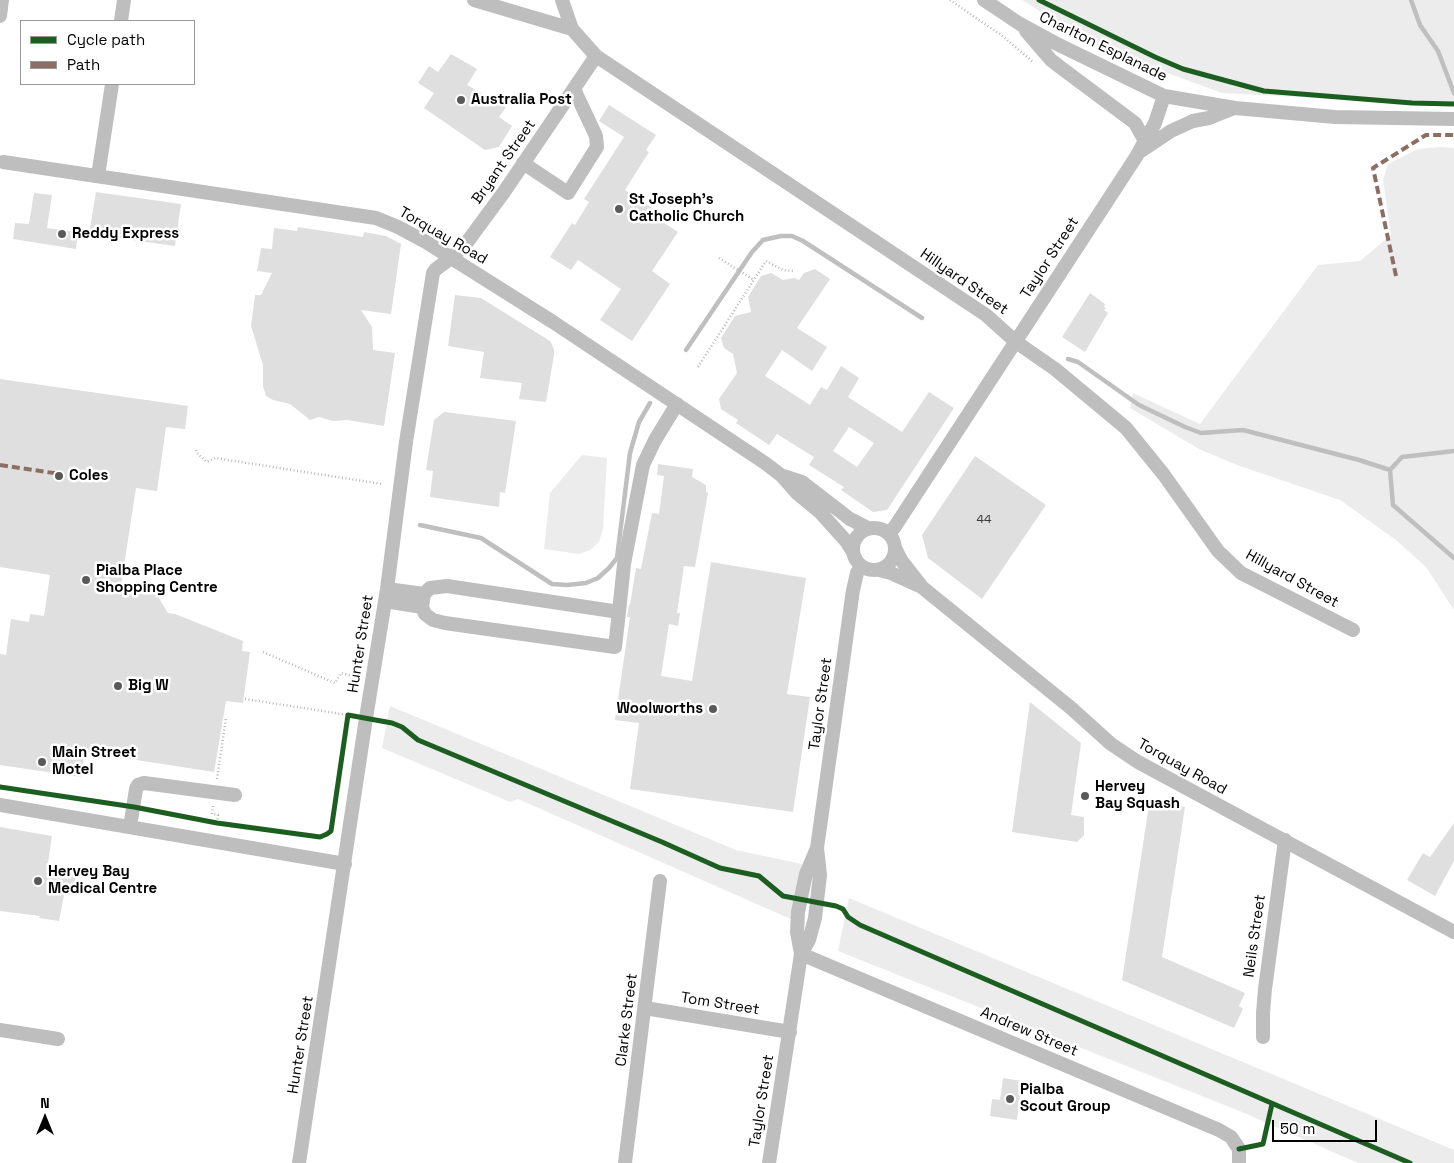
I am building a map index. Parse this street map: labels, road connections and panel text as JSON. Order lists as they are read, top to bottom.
{
  "streets": {
    "street": [
      "Charlton Esplanade",
      "Bryant Street",
      "Torquay Road",
      "Taylor Street",
      "Hillyard Street",
      "Hunter Street",
      "Neils Street",
      "Tom Street",
      "Clarke Street",
      "Andrew Street"
    ]
  },
  "crossings": [
    ["Charlton Esplanade", "Taylor Street"],
    ["Bryant Street", "Torquay Road"],
    ["Bryant Street", "Hillyard Street"],
    ["Bryant Street", "Hunter Street"],
    ["Torquay Road", "Taylor Street"],
    ["Torquay Road", "Hunter Street"],
    ["Torquay Road", "Neils Street"],
    ["Taylor Street", "Hillyard Street"],
    ["Taylor Street", "Tom Street"],
    ["Taylor Street", "Andrew Street"],
    ["Tom Street", "Clarke Street"]
  ],
  "places": [
    "Australia Post",
    "St Joseph's Catholic Church",
    "Reddy Express",
    "Coles",
    "Pialba Place Shopping Centre",
    "Big W",
    "Woolworths",
    "Main Street Motel",
    "Hervey Bay Squash",
    "Hervey Bay Medical Centre",
    "Pialba Scout Group"
  ],
  "house_numbers": ["44"],
  "legend": ["Cycle path", "Path"],
  "scale_bar": "50 m",
  "north": "top"
}
